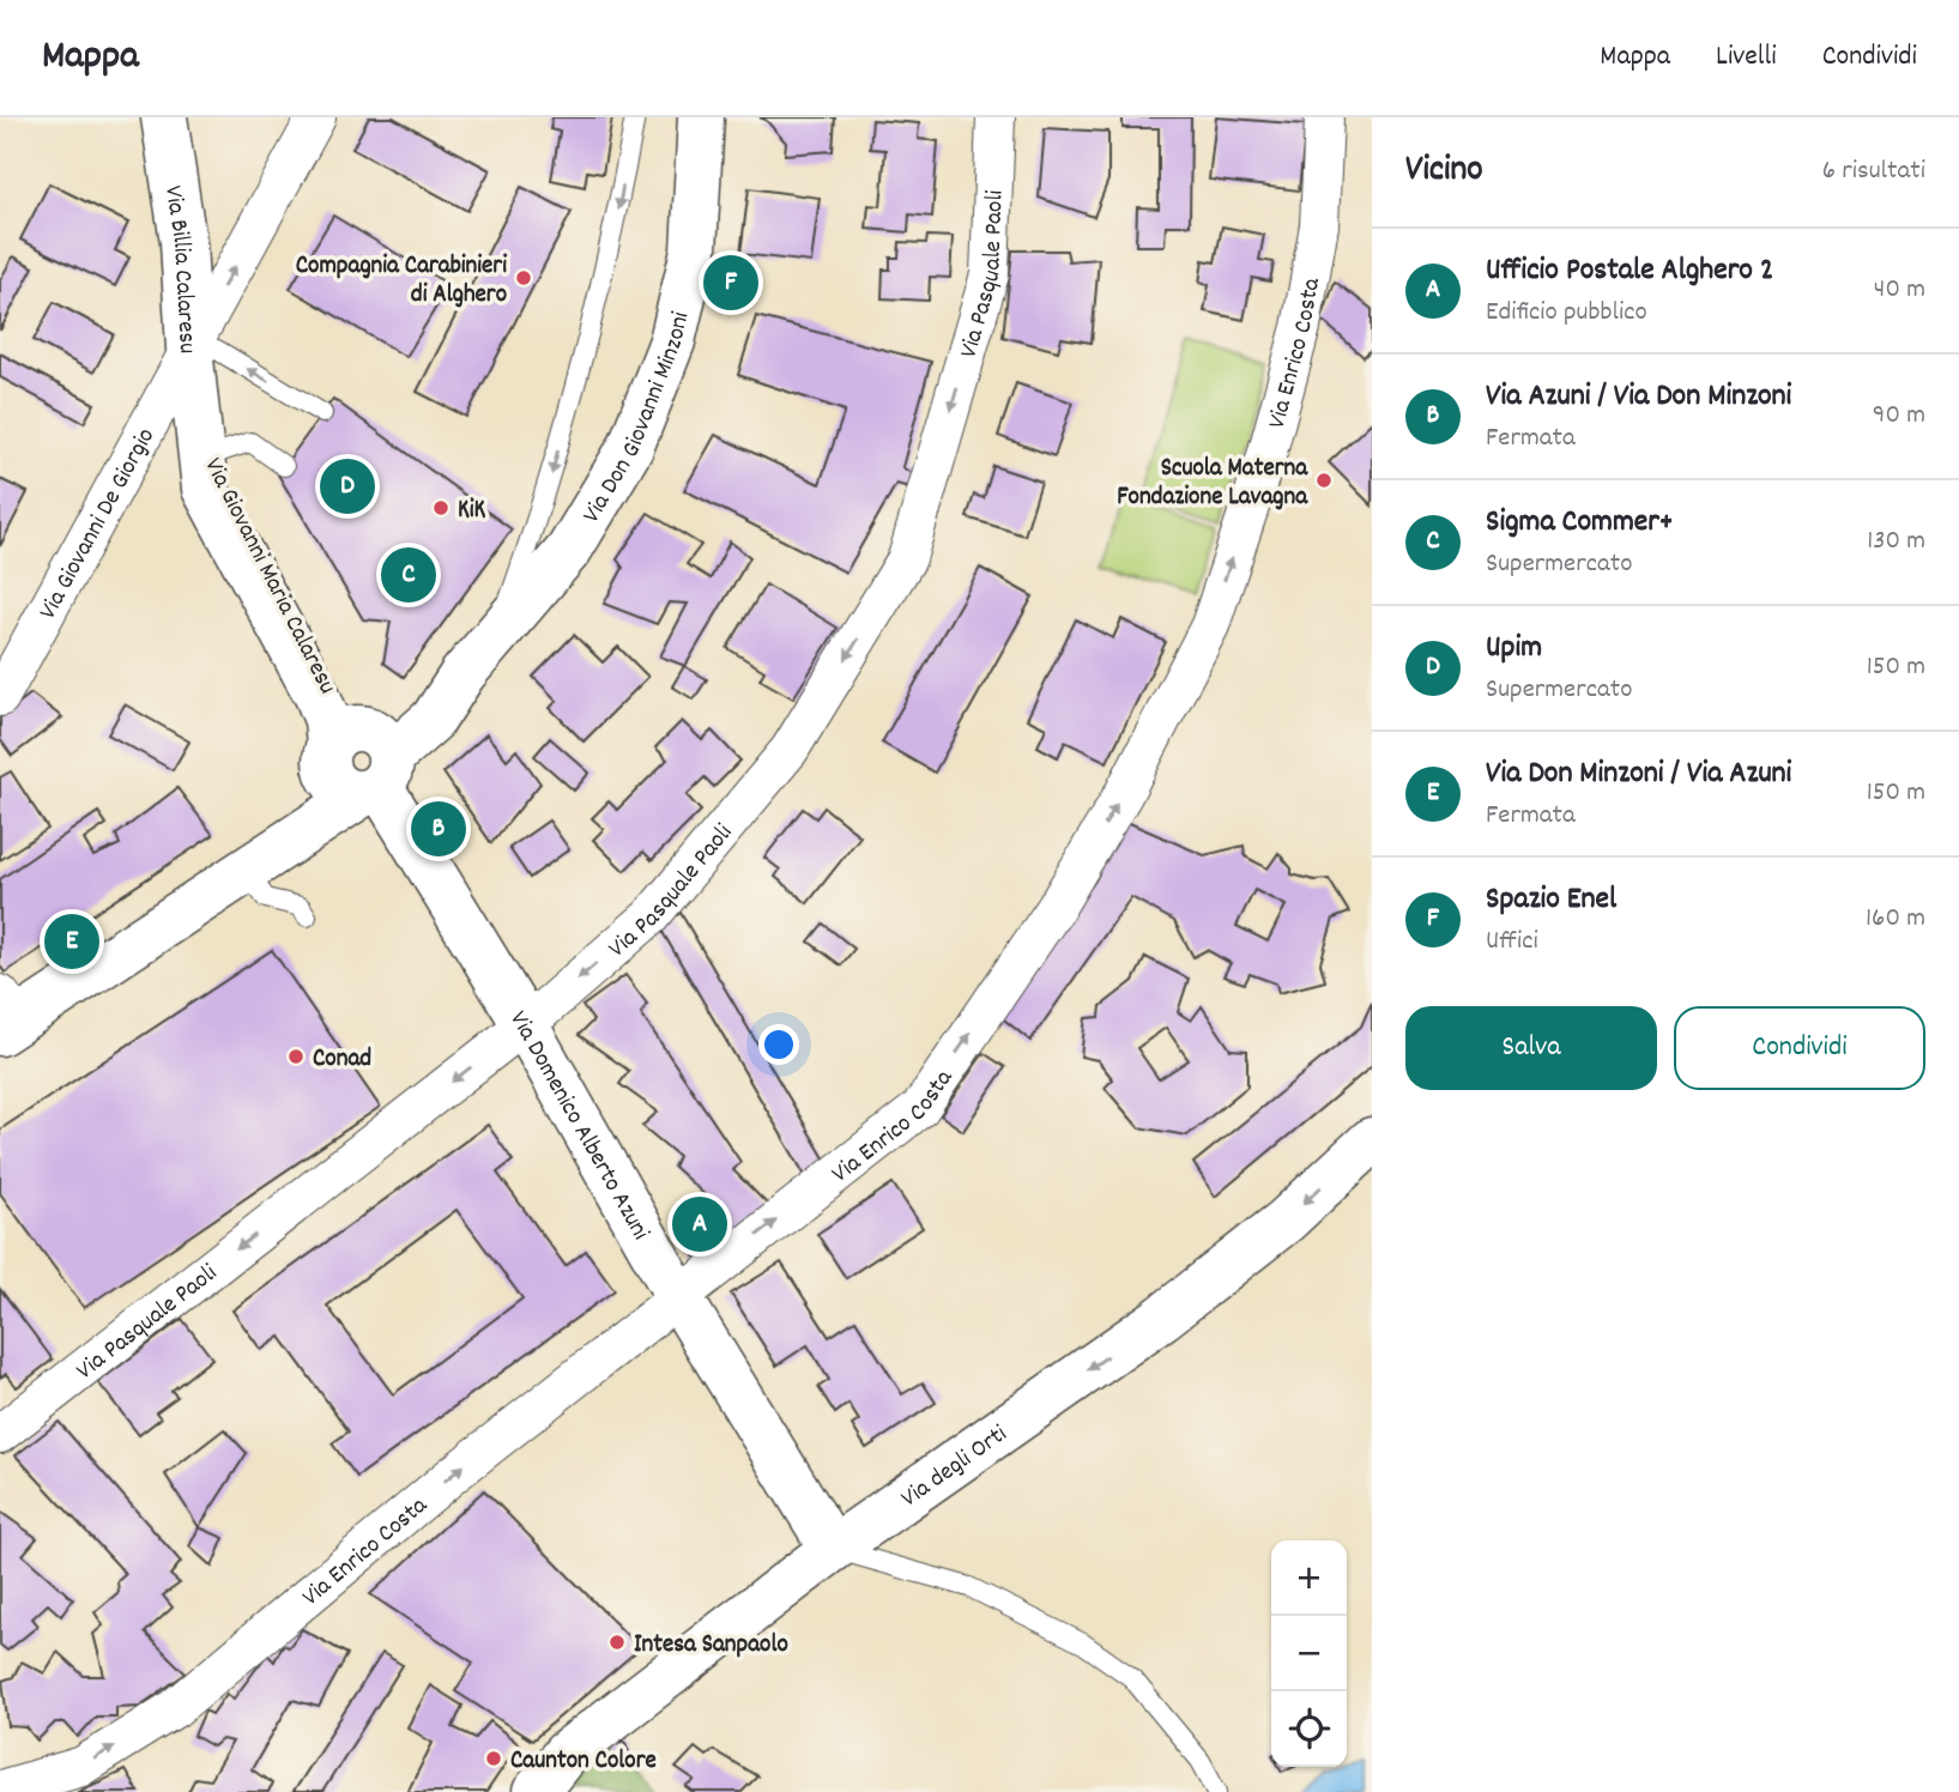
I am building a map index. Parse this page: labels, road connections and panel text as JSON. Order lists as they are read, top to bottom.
{
  "streets": {
    "street": [
      "Via Billia Calaresu",
      "Via Pasquale Paoli",
      "Via Enrico Costa",
      "Via Don Giovanni Minzoni",
      "Via Giovanni De Giorgio",
      "Via Giovanni Maria Calaresu",
      "Via Domenico Alberto Azuni",
      "Via degli Orti"
    ]
  },
  "crossings": [
    ["Via Billia Calaresu", "Via Giovanni De Giorgio"],
    ["Via Billia Calaresu", "Via Giovanni Maria Calaresu"],
    ["Via Pasquale Paoli", "Via Domenico Alberto Azuni"],
    ["Via Enrico Costa", "Via Domenico Alberto Azuni"],
    ["Via Don Giovanni Minzoni", "Via Giovanni Maria Calaresu"],
    ["Via Don Giovanni Minzoni", "Via Domenico Alberto Azuni"],
    ["Via Giovanni Maria Calaresu", "Via Domenico Alberto Azuni"],
    ["Via Domenico Alberto Azuni", "Via degli Orti"]
  ],
  "one_way": [
    "Via Pasquale Paoli",
    "Via Enrico Costa",
    "Via Giovanni De Giorgio",
    "Via degli Orti"
  ],
  "places": [
    "Compagnia Carabinieri di Alghero",
    "Scuola Materna Fondazione Lavagna",
    "KiK",
    "Conad",
    "Intesa Sanpaolo",
    "Caunton Colore"
  ],
  "page": {
    "header": "Mappa",
    "nav": ["Mappa", "Livelli", "Condividi"],
    "heading": ["Vicino", "6 risultati"],
    "list": [
      {
        "mark": "A",
        "name": "Ufficio Postale Alghero 2",
        "note": "Edificio pubblico",
        "value": "40 m"
      },
      {
        "mark": "B",
        "name": "Via Azuni / Via Don Minzoni",
        "note": "Fermata",
        "value": "90 m"
      },
      {
        "mark": "C",
        "name": "Sigma Commer+",
        "note": "Supermercato",
        "value": "130 m"
      },
      {
        "mark": "D",
        "name": "Upim",
        "note": "Supermercato",
        "value": "150 m"
      },
      {
        "mark": "E",
        "name": "Via Don Minzoni / Via Azuni",
        "note": "Fermata",
        "value": "150 m"
      },
      {
        "mark": "F",
        "name": "Spazio Enel",
        "note": "Uffici",
        "value": "160 m"
      }
    ],
    "pins": [
      "F",
      "D",
      "C",
      "B",
      "E",
      "A"
    ],
    "buttons": ["Salva", "Condividi"],
    "map_buttons": ["+", "−"]
  }
}
